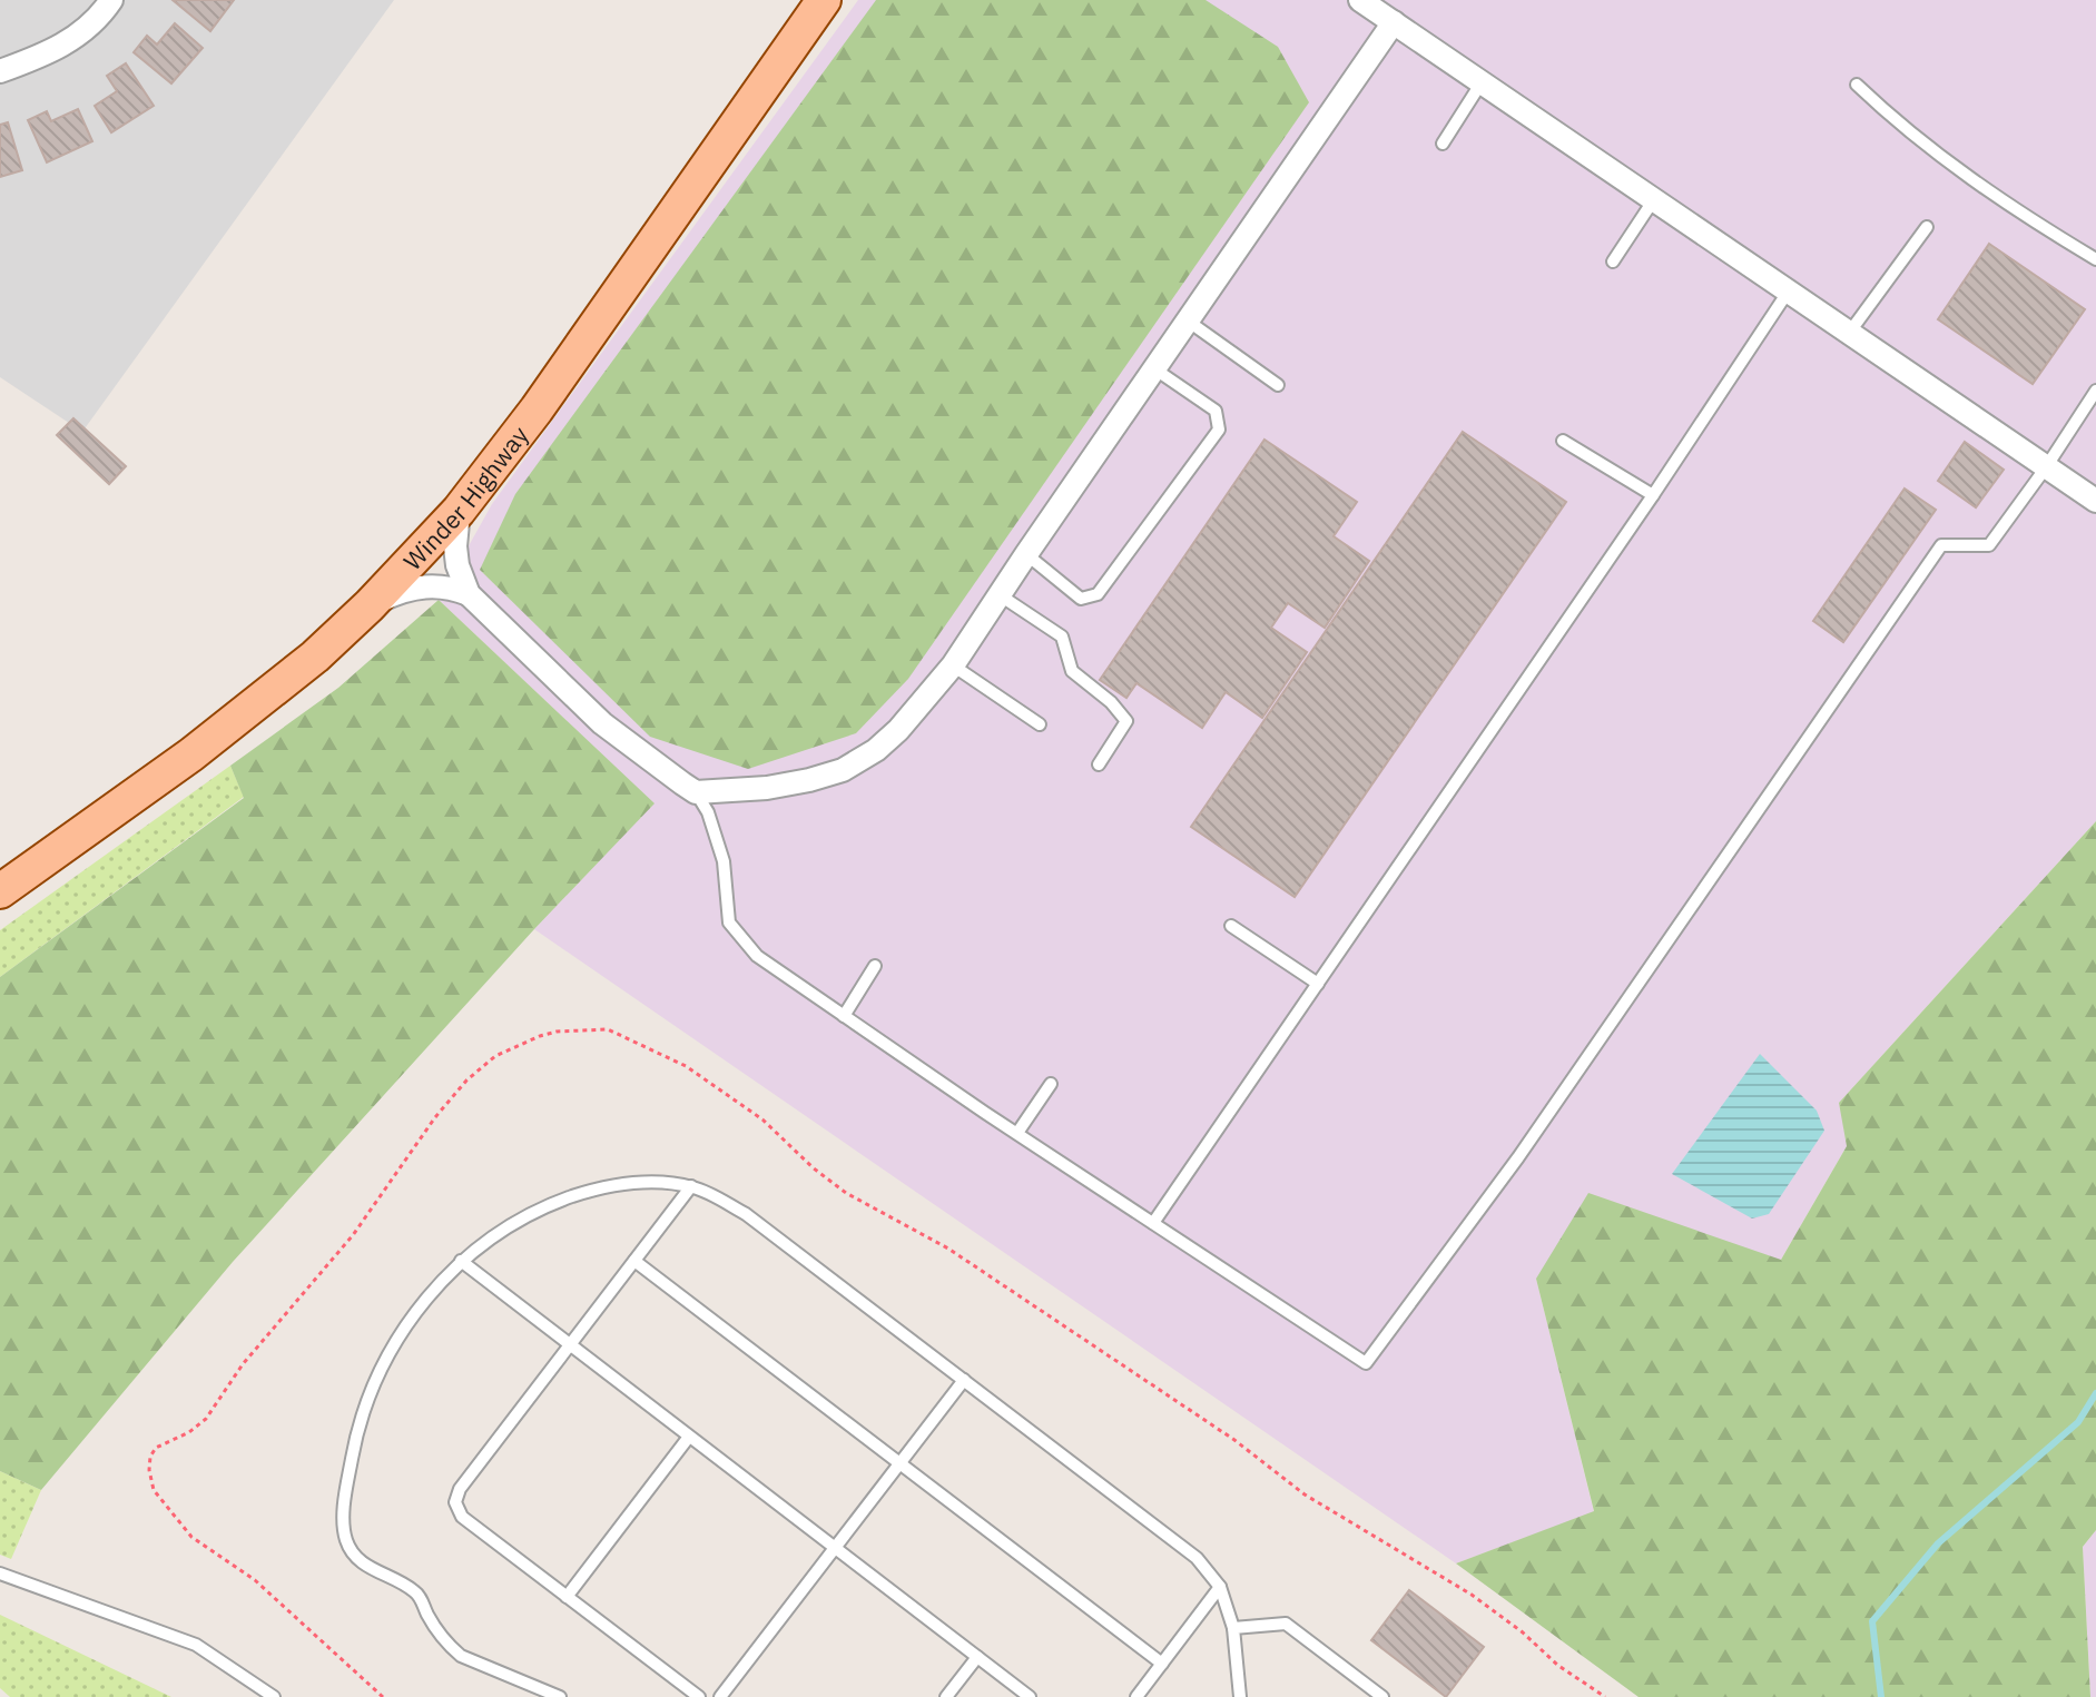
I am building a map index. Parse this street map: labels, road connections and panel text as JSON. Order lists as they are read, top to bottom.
{
  "streets": {
    "main road": ["Winder Highway"]
  }
}
